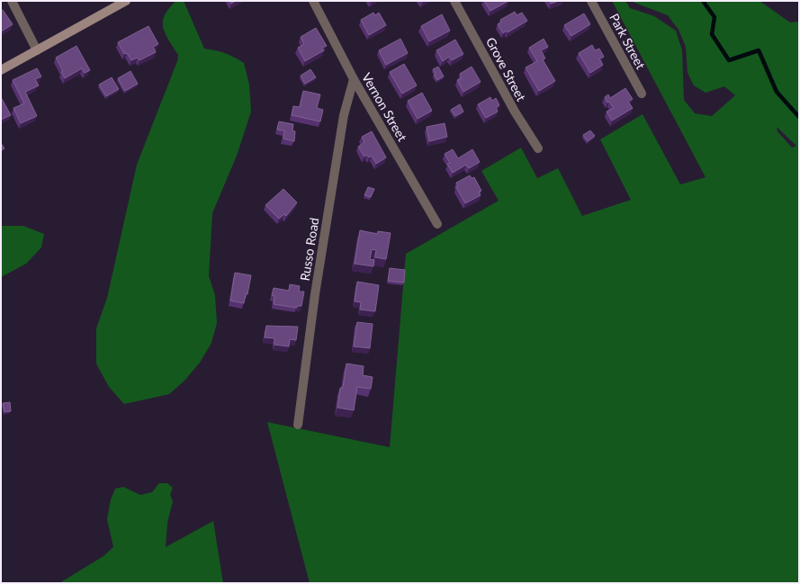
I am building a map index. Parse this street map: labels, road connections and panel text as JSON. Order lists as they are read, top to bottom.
{
  "streets": {
    "street": [
      "Park Street",
      "Grove Street",
      "Vernon Street",
      "Russo Road"
    ]
  },
  "crossings": [
    ["Vernon Street", "Russo Road"]
  ]
}
